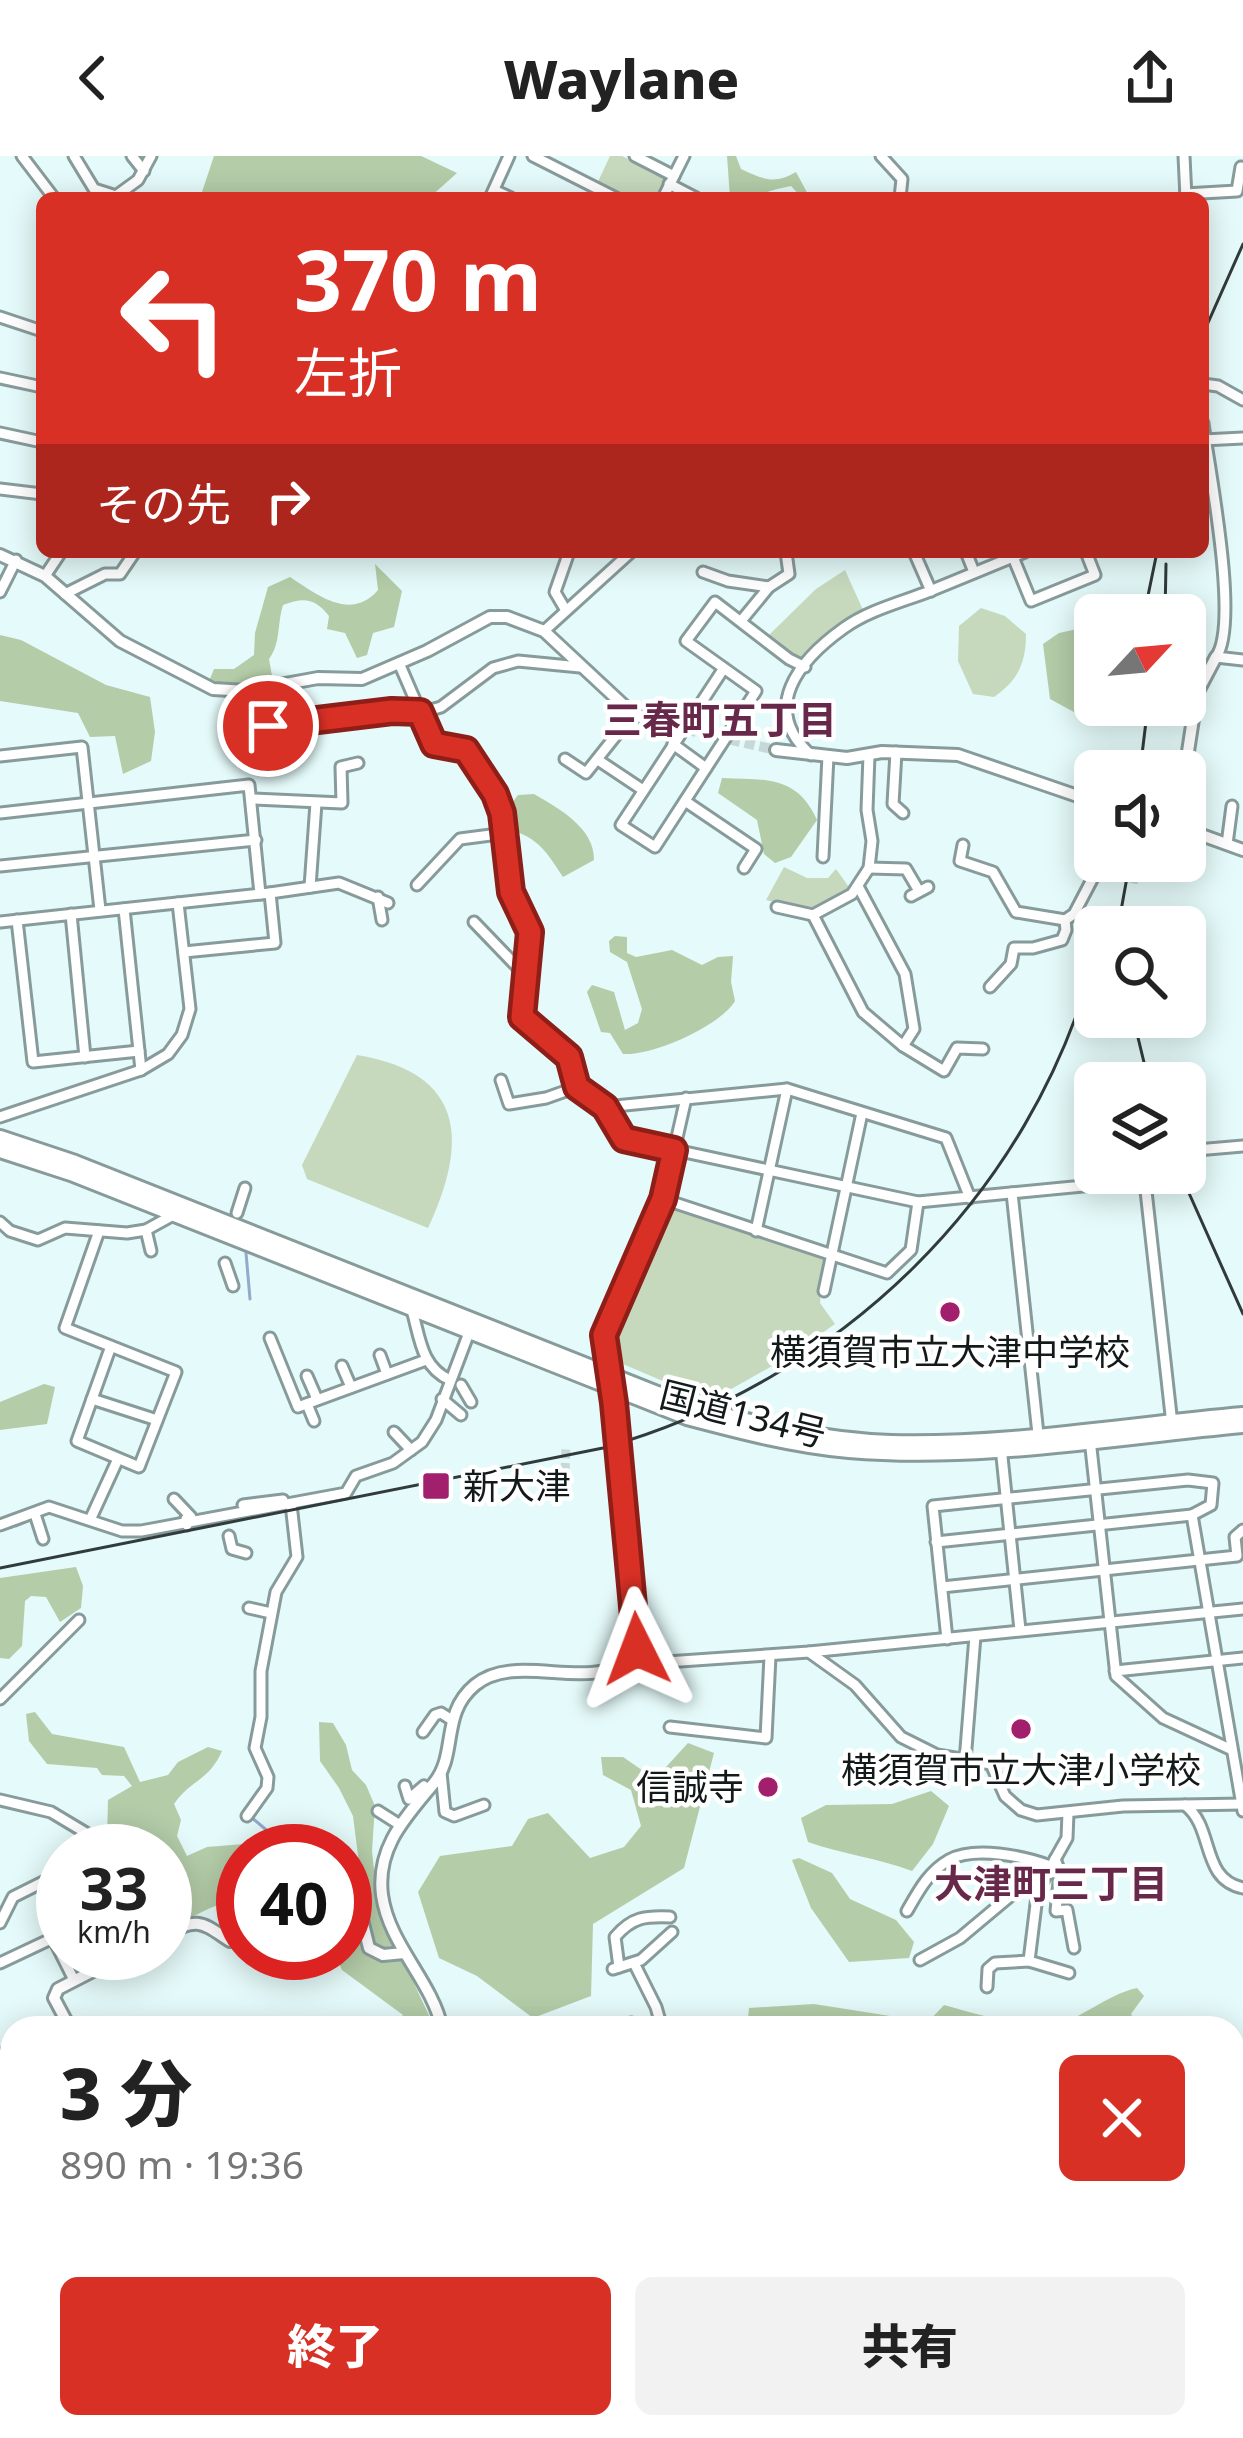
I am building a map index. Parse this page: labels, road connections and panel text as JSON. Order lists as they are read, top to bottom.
{
  "streets": {
    "highway": ["国道134号"]
  },
  "districts": ["三春町五丁目", "大津町三丁目"],
  "places": {
    "other": ["横須賀市立大津中学校", "横須賀市立大津小学校", "信誠寺"],
    "transit": ["新大津"]
  },
  "north": "top right",
  "page": {
    "header": "Waylane",
    "turn": ["370 m", "左折"],
    "then": "その先",
    "speed": "33 km/h",
    "limit": "40",
    "heading": ["3 分", "890 m · 19:36"],
    "buttons": ["終了", "共有"]
  }
}
